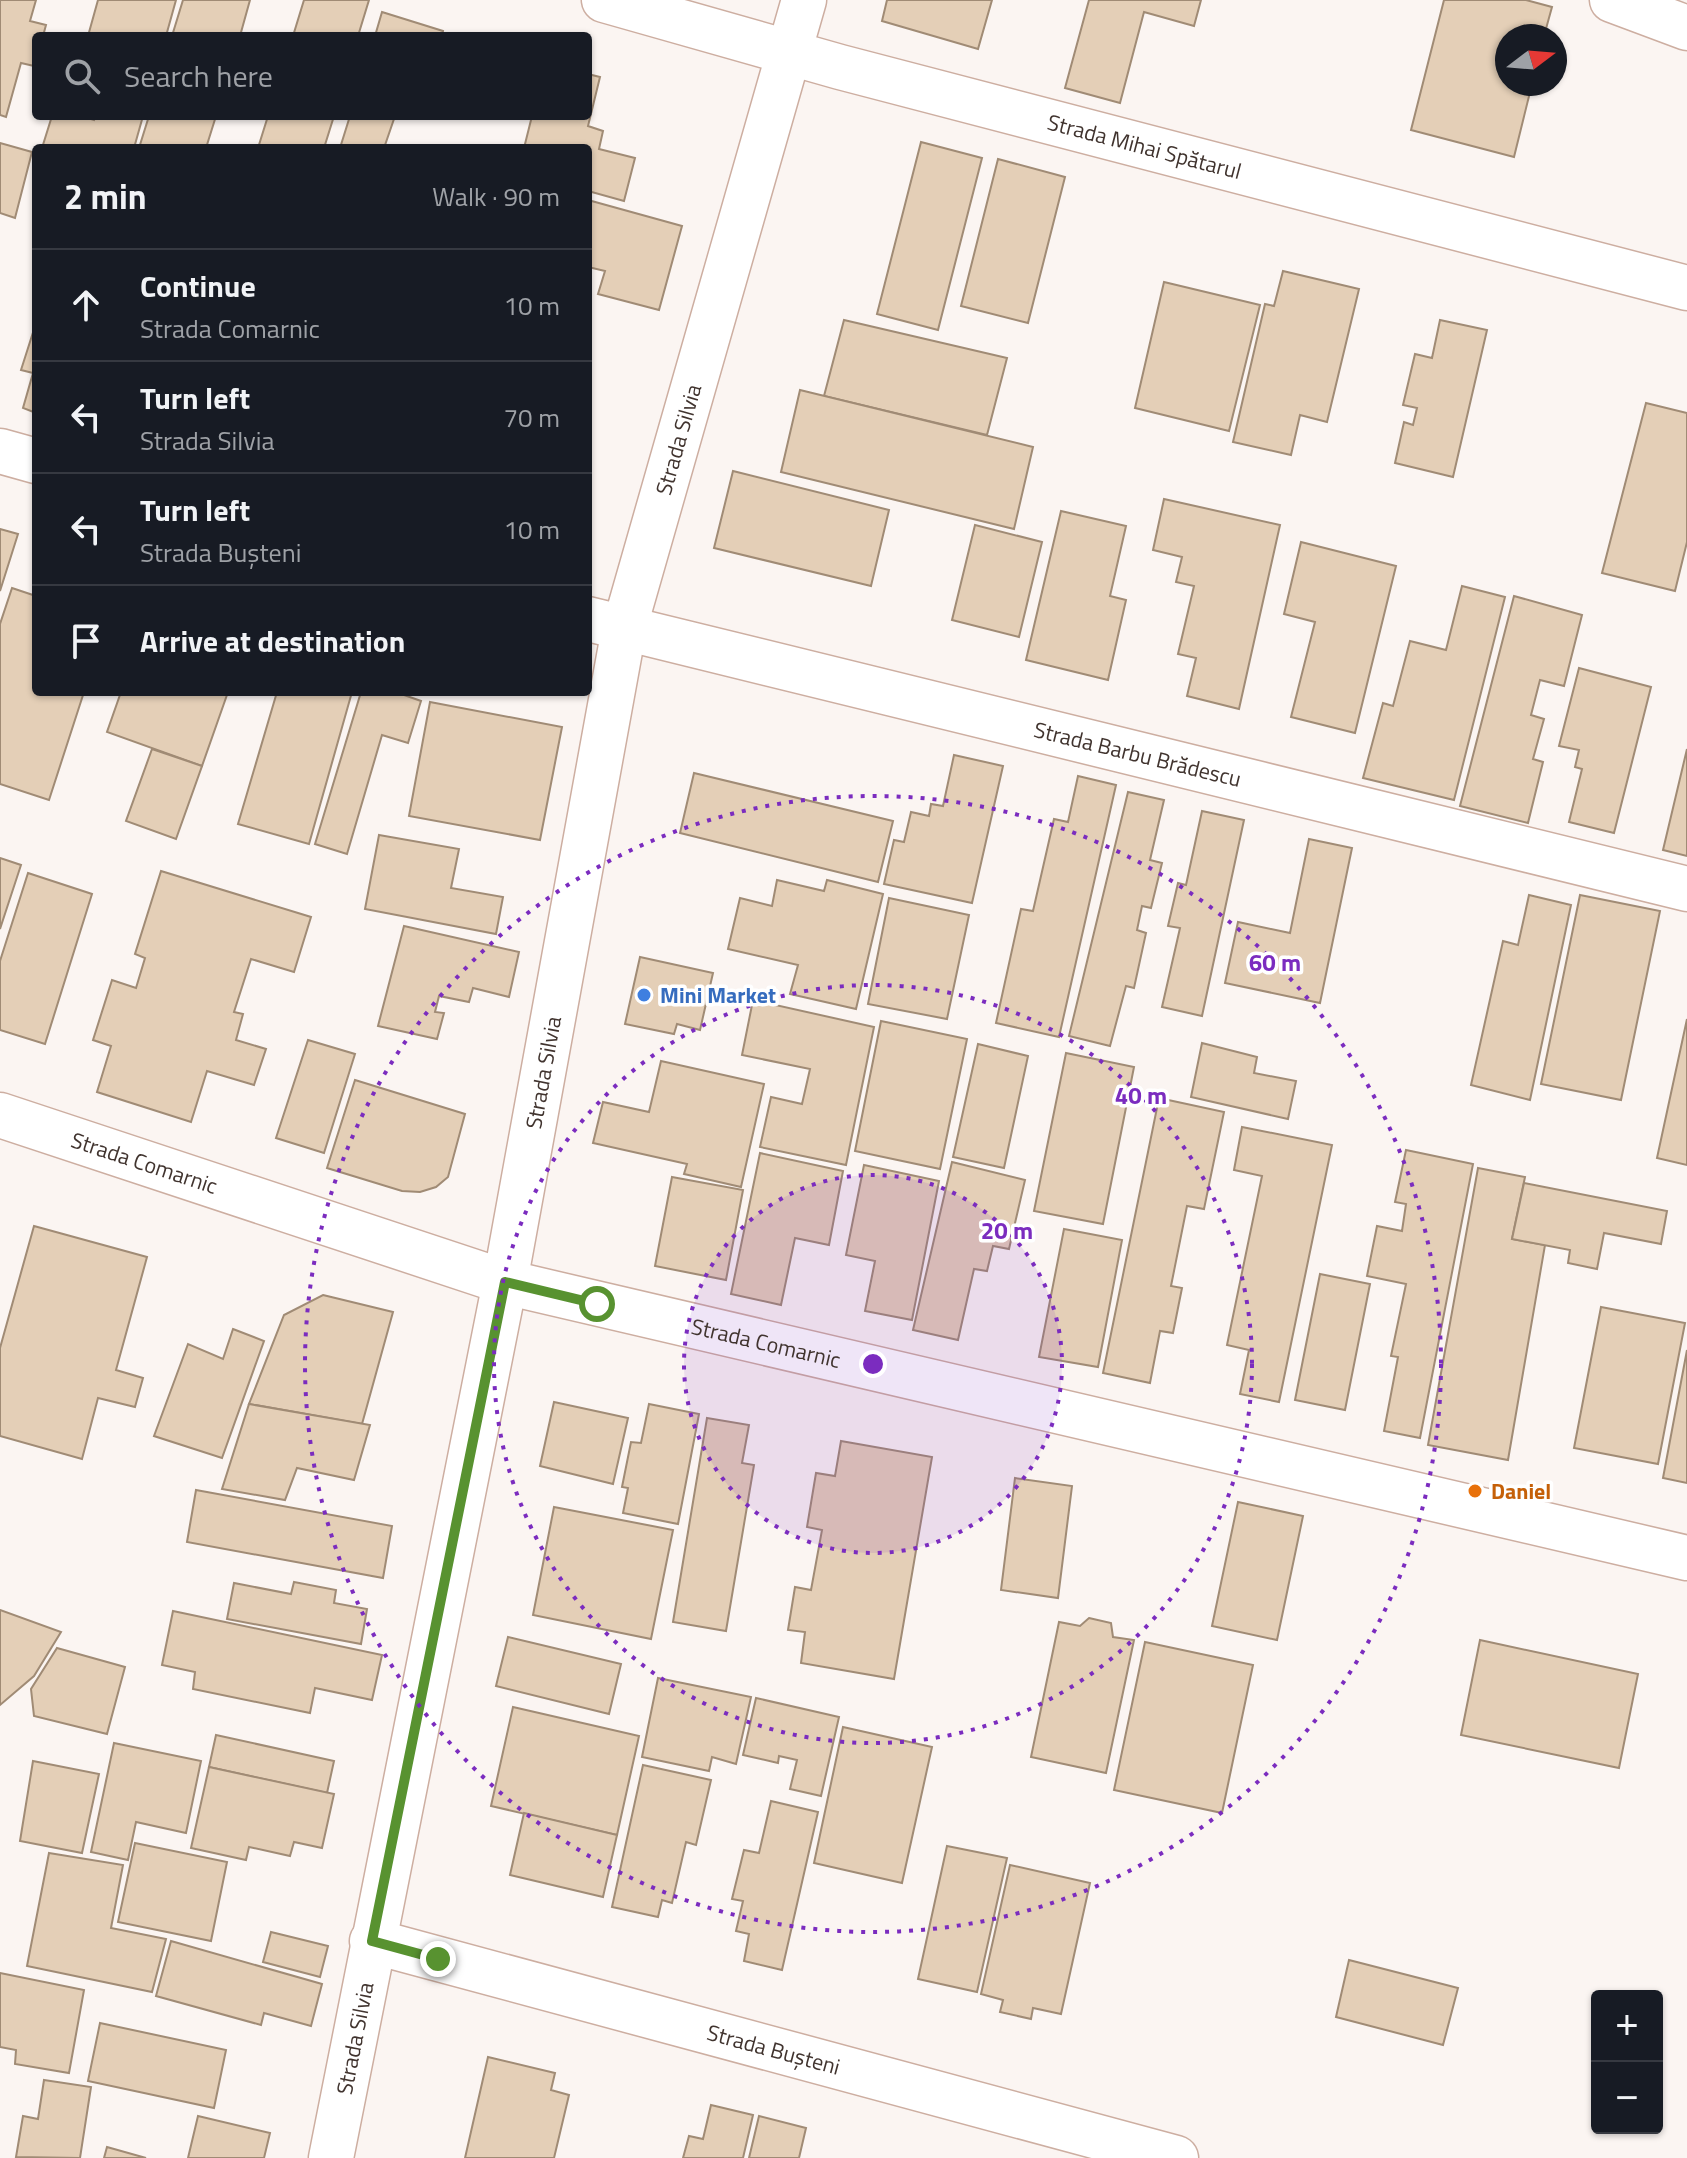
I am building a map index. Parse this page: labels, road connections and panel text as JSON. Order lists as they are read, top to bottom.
{
  "streets": {
    "street": [
      "Strada Mihai Spătarul",
      "Strada Silvia",
      "Strada Barbu Brădescu",
      "Strada Comarnic",
      "Strada Bușteni"
    ]
  },
  "crossings": [
    ["Strada Mihai Spătarul", "Strada Silvia"],
    ["Strada Silvia", "Strada Barbu Brădescu"],
    ["Strada Silvia", "Strada Comarnic"],
    ["Strada Silvia", "Strada Bușteni"]
  ],
  "places": ["Mini Market", "Daniel"],
  "north": "right",
  "page": {
    "search": "Search here",
    "heading": ["2 min", "Walk · 90 m"],
    "list": [
      ["Continue", "Strada Comarnic", "10 m"],
      ["Turn left", "Strada Silvia", "70 m"],
      ["Turn left", "Strada Bușteni", "10 m"],
      "Arrive at destination"
    ],
    "map_buttons": ["+", "−"]
  },
  "rings": ["60 m", "40 m", "20 m"]
}
